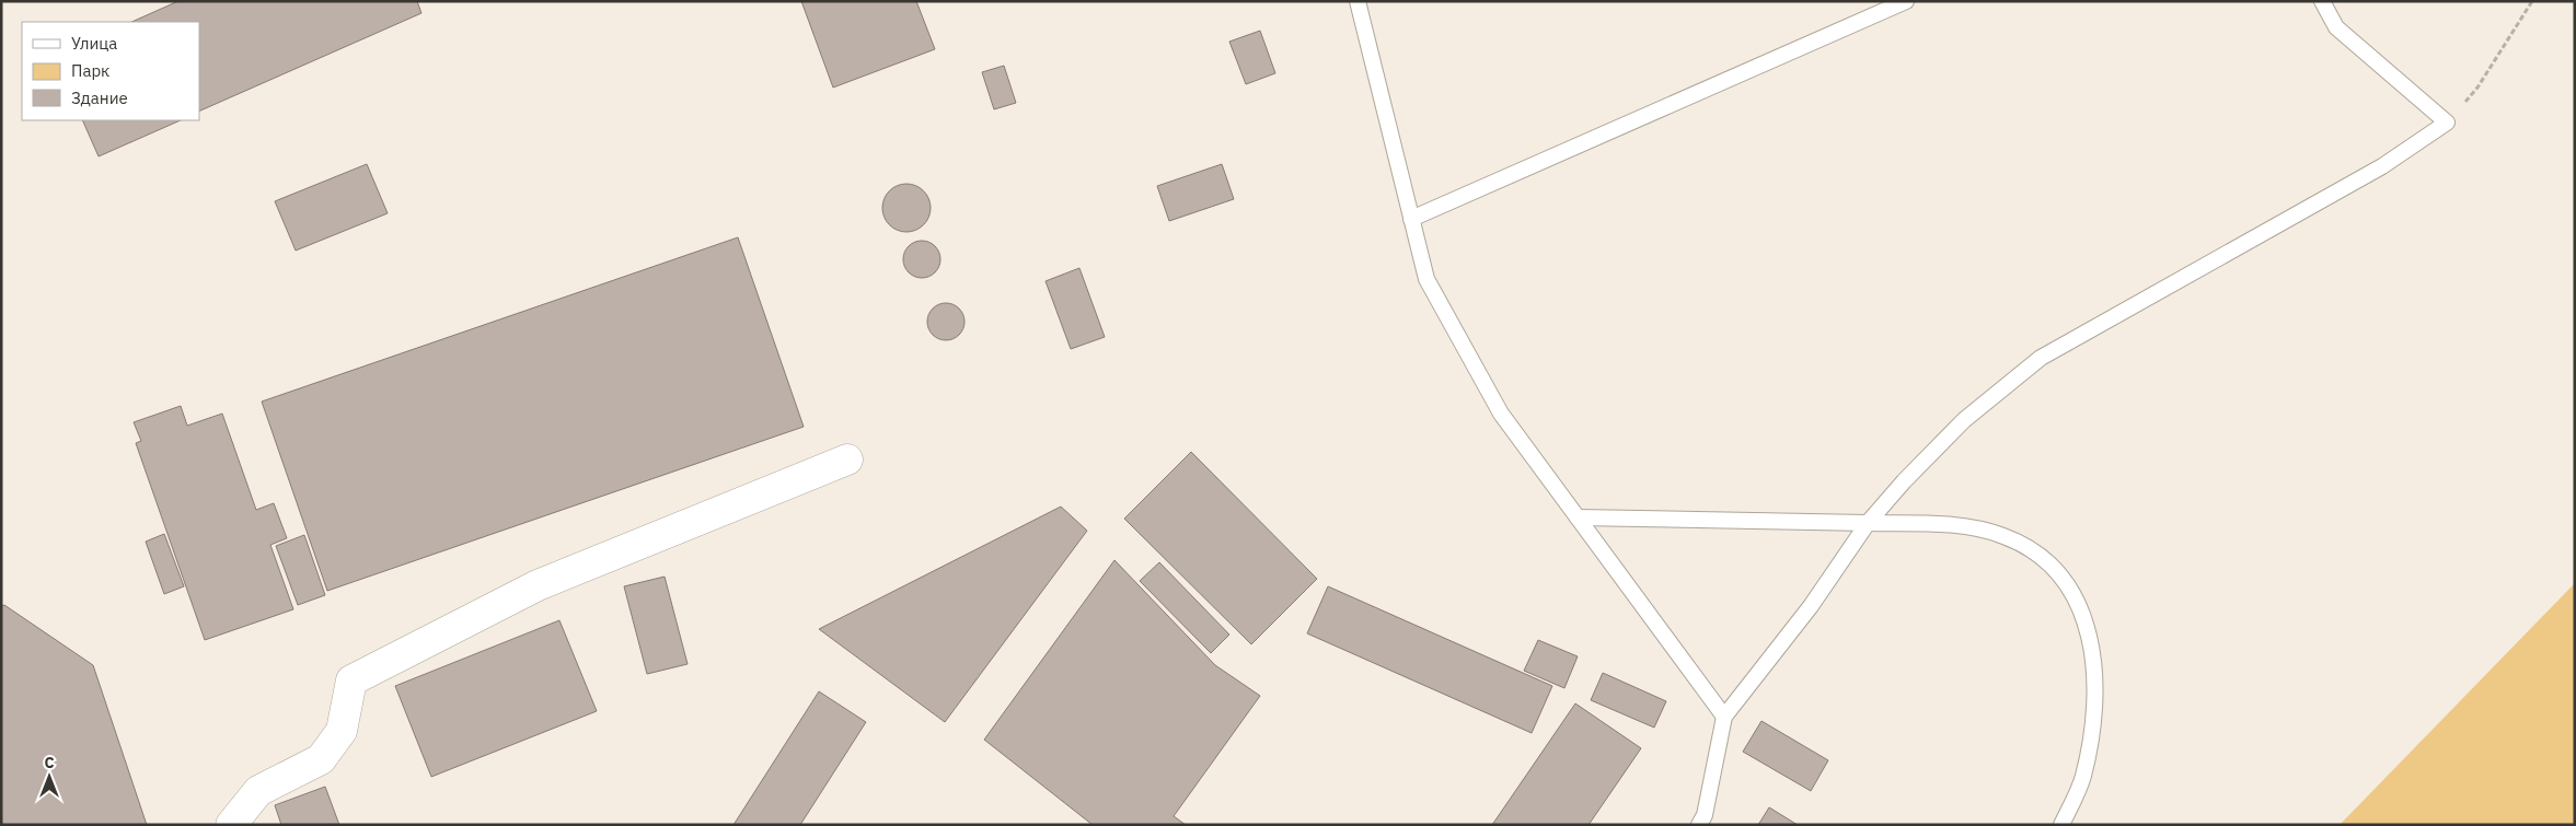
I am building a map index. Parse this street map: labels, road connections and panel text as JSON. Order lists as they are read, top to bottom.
{
  "legend": ["Улица", "Парк", "Здание"],
  "north": "top"
}
